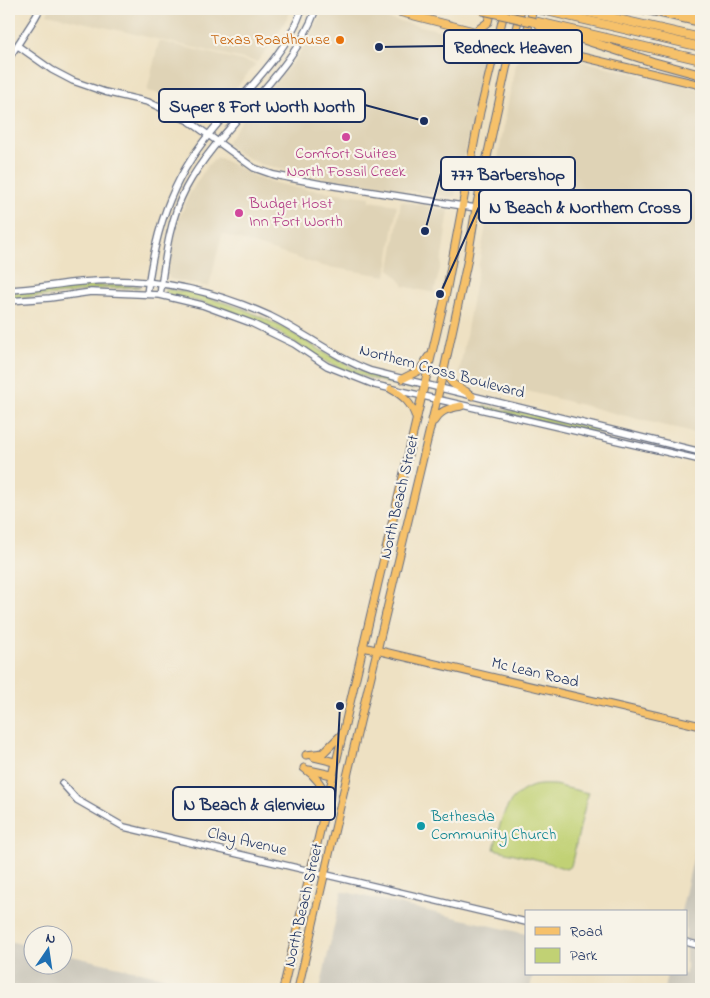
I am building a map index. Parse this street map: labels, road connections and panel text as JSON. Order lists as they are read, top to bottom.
{
  "streets": {
    "main road": ["North Beach Street", "Mc Lean Road"],
    "street": ["Northern Cross Boulevard", "Clay Avenue"]
  },
  "crossings": [
    ["Northern Cross Boulevard", "North Beach Street"],
    ["North Beach Street", "Mc Lean Road"],
    ["North Beach Street", "Clay Avenue"]
  ],
  "places": [
    "Texas Roadhouse",
    "Redneck Heaven",
    "Super 8 Fort Worth North",
    "Comfort Suites North Fossil Creek",
    "Budget Host Inn Fort Worth",
    "777 Barbershop",
    "N Beach & Northern Cross",
    "N Beach & Glenview",
    "Bethesda Community Church"
  ],
  "legend": ["Road", "Park"],
  "north": "top"
}
